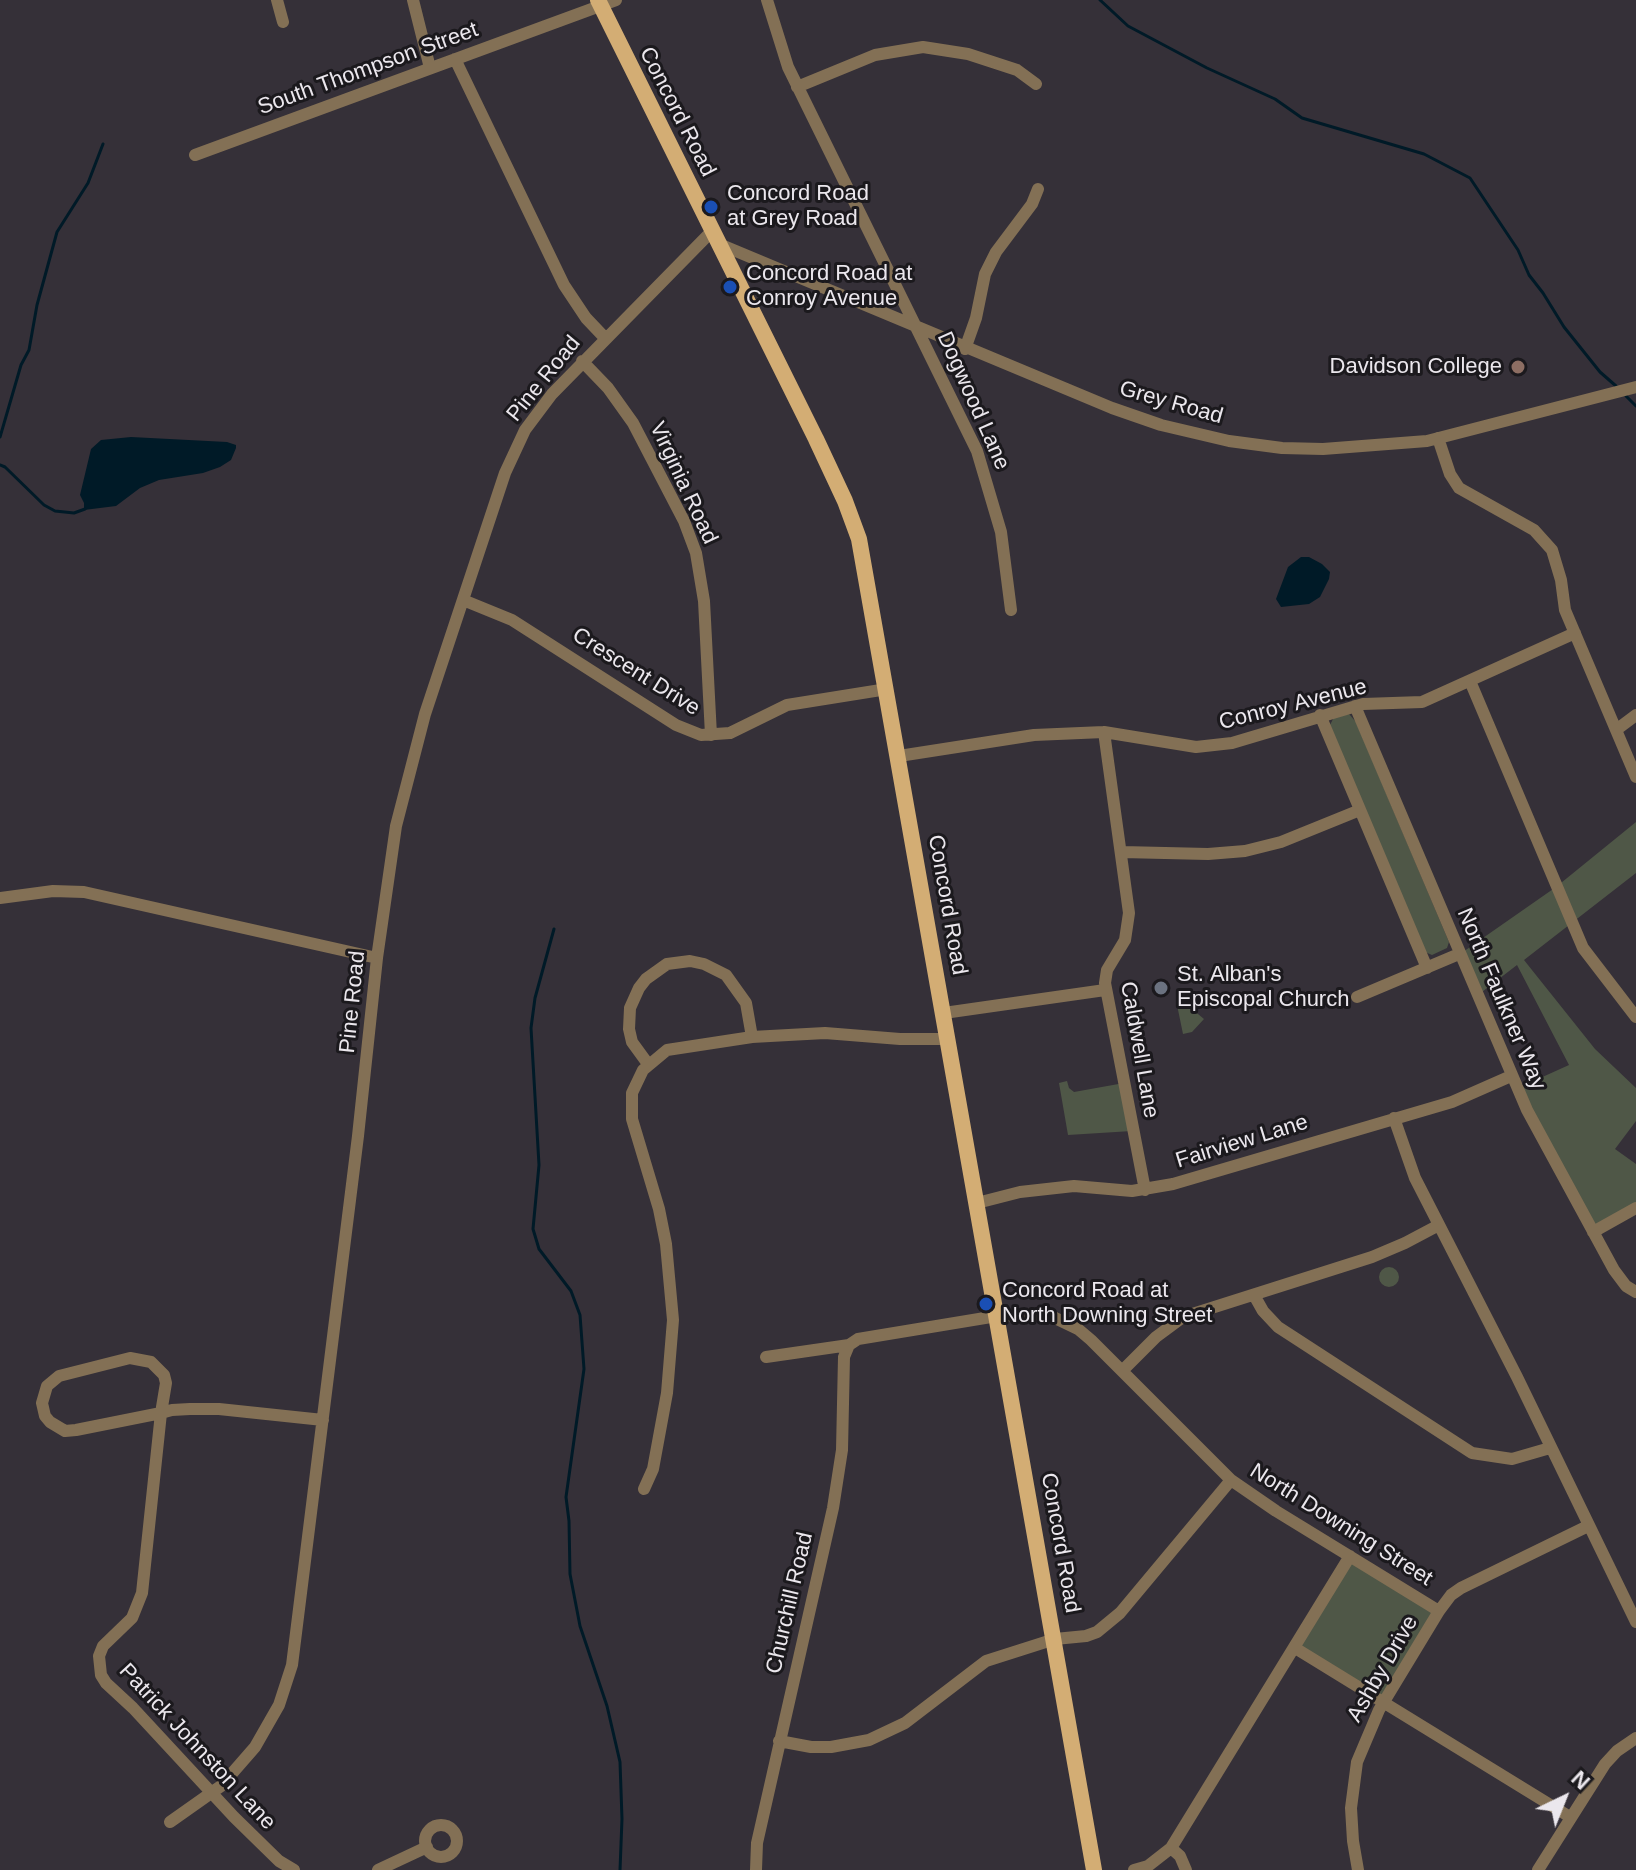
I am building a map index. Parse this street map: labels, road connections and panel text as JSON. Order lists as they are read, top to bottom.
{
  "streets": {
    "main road": ["Concord Road"],
    "street": [
      "South Thompson Street",
      "Pine Road",
      "Dogwood Lane",
      "Grey Road",
      "Virginia Road",
      "Crescent Drive",
      "Conroy Avenue",
      "North Faulkner Way",
      "Caldwell Lane",
      "Fairview Lane",
      "North Downing Street",
      "Churchill Road",
      "Ashby Drive",
      "Patrick Johnston Lane"
    ]
  },
  "crossings": [
    ["South Thompson Street", "Concord Road"],
    ["Concord Road", "Pine Road"],
    ["Concord Road", "Grey Road"],
    ["Concord Road", "Crescent Drive"],
    ["Concord Road", "Conroy Avenue"],
    ["Concord Road", "Fairview Lane"],
    ["Concord Road", "North Downing Street"],
    ["Pine Road", "Grey Road"],
    ["Pine Road", "Virginia Road"],
    ["Pine Road", "Crescent Drive"],
    ["Pine Road", "Patrick Johnston Lane"],
    ["Dogwood Lane", "Grey Road"],
    ["Virginia Road", "Crescent Drive"],
    ["Conroy Avenue", "North Faulkner Way"],
    ["Conroy Avenue", "Caldwell Lane"],
    ["North Faulkner Way", "Fairview Lane"],
    ["Caldwell Lane", "Fairview Lane"],
    ["North Downing Street", "Churchill Road"],
    ["North Downing Street", "Ashby Drive"]
  ],
  "places": [
    "Concord Road at Grey Road",
    "Concord Road at Conroy Avenue",
    "Davidson College",
    "St. Alban's Episcopal Church",
    "Concord Road at North Downing Street"
  ],
  "north": "top right"
}
